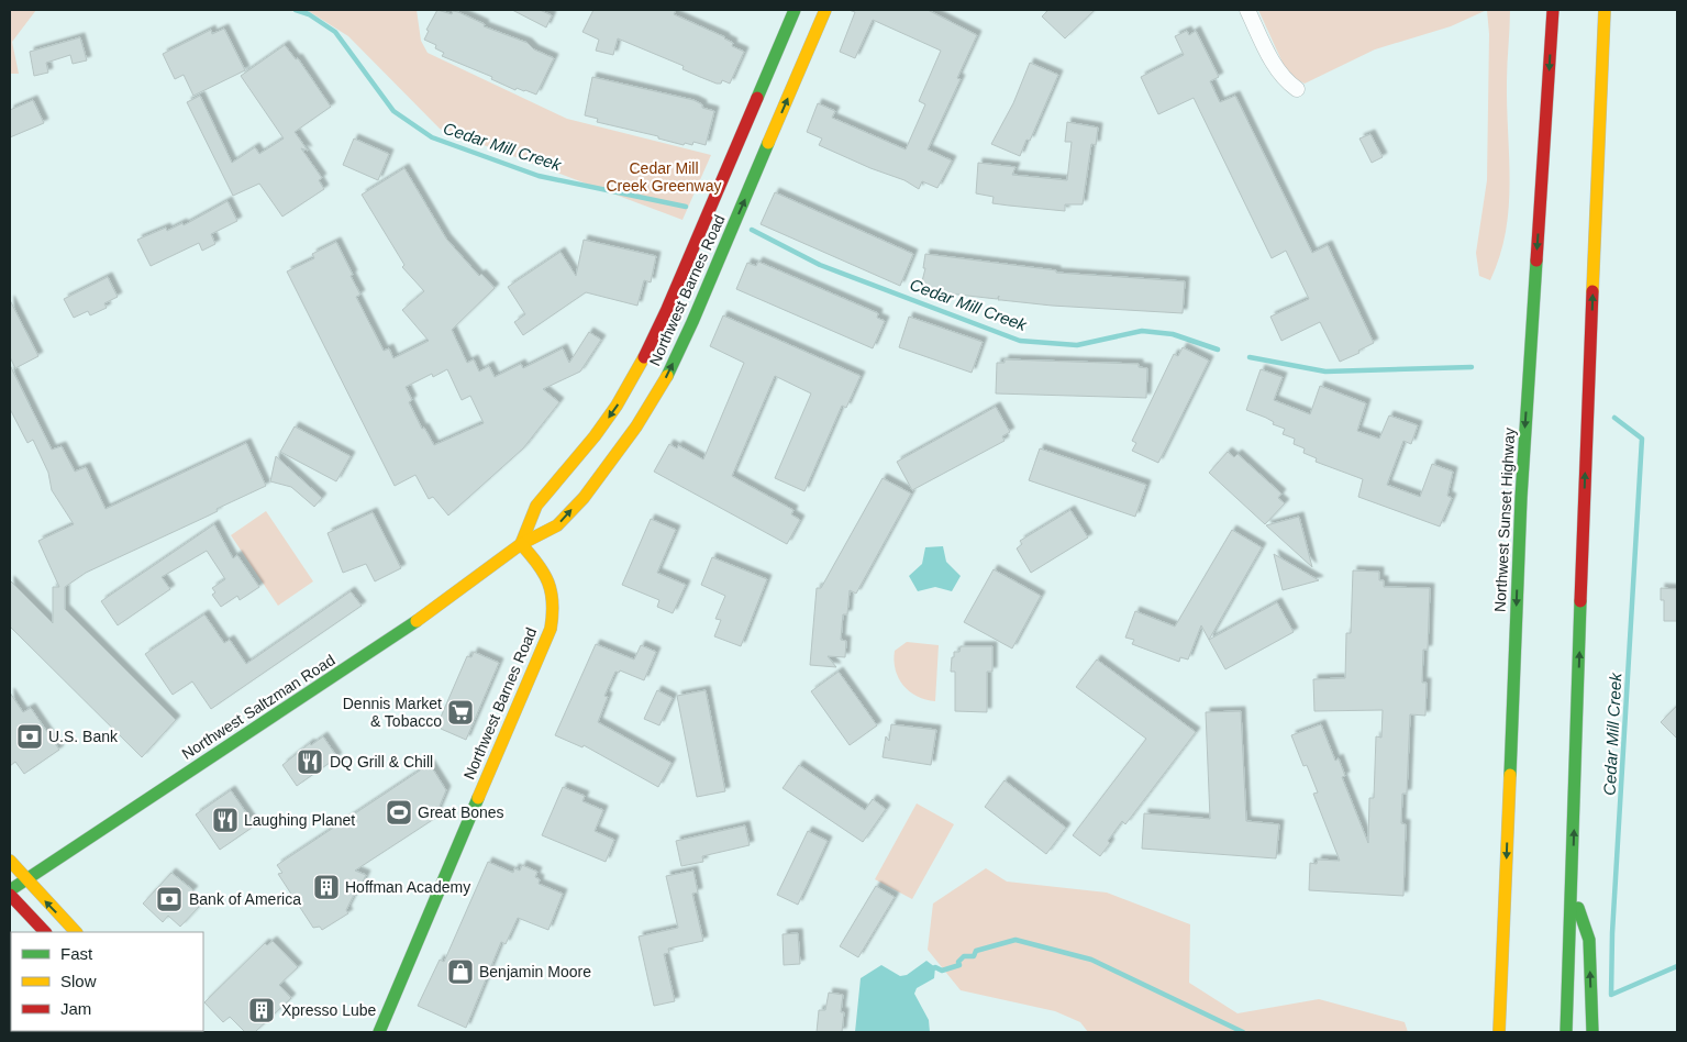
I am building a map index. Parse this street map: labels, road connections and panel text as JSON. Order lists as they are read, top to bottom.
{
  "streets": {
    "main road": ["Northwest Barnes Road", "Northwest Sunset Highway", "Northwest Saltzman Road"]
  },
  "crossings": [
    ["Northwest Barnes Road", "Northwest Saltzman Road"]
  ],
  "water": ["Cedar Mill Creek"],
  "parks": ["Cedar Mill Creek Greenway"],
  "places": {
    "supermarket": ["Dennis Market & Tobacco"],
    "bank": ["U.S. Bank", "Bank of America"],
    "restaurant": ["DQ Grill & Chill", "Laughing Planet"],
    "sports": ["Great Bones"],
    "building": ["Hoffman Academy", "Xpresso Lube"],
    "shop": ["Benjamin Moore"]
  },
  "legend": ["Fast", "Slow", "Jam"]
}
